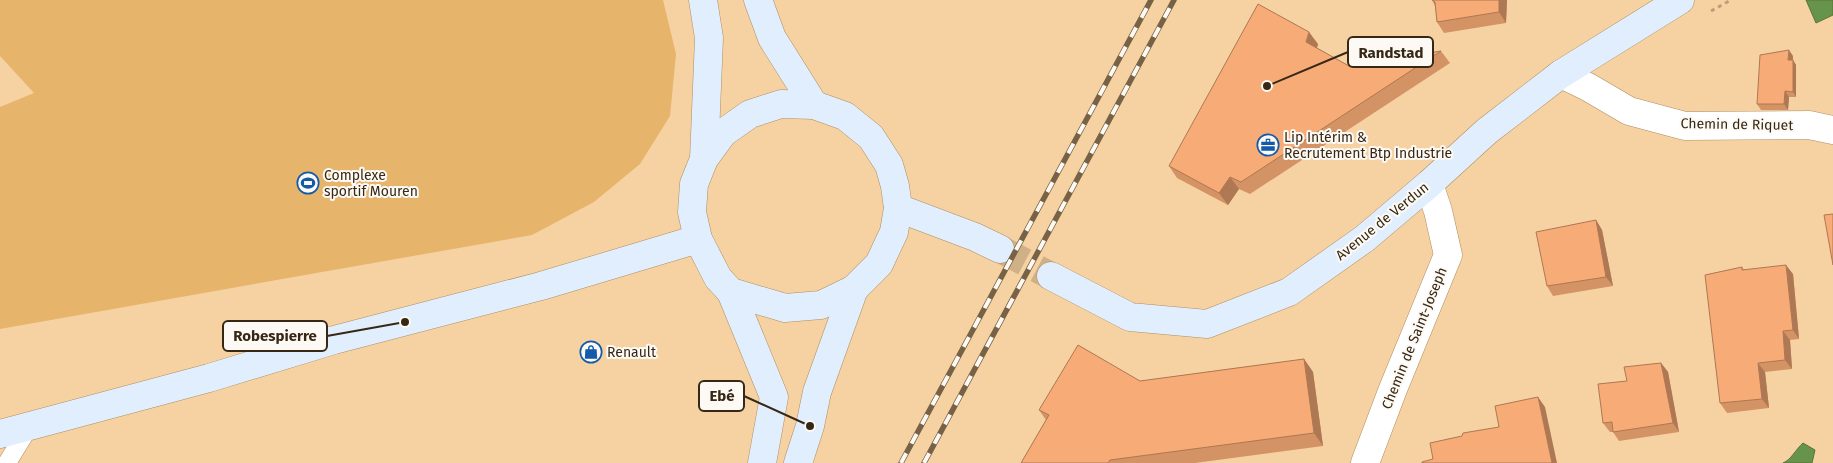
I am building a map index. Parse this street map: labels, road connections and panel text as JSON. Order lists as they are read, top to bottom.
{
  "streets": {
    "main road": ["Avenue de Verdun"],
    "street": ["Chemin de Riquet", "Chemin de Saint-Joseph"]
  },
  "crossings": [
    ["Chemin de Riquet", "Avenue de Verdun"],
    ["Avenue de Verdun", "Chemin de Saint-Joseph"]
  ],
  "places": {
    "other": ["Randstad", "Robespierre", "Ebé"],
    "office": ["Lip Intérim & Recrutement Btp Industrie"],
    "sports": ["Complexe sportif Mouren"],
    "shop": ["Renault"]
  }
}
